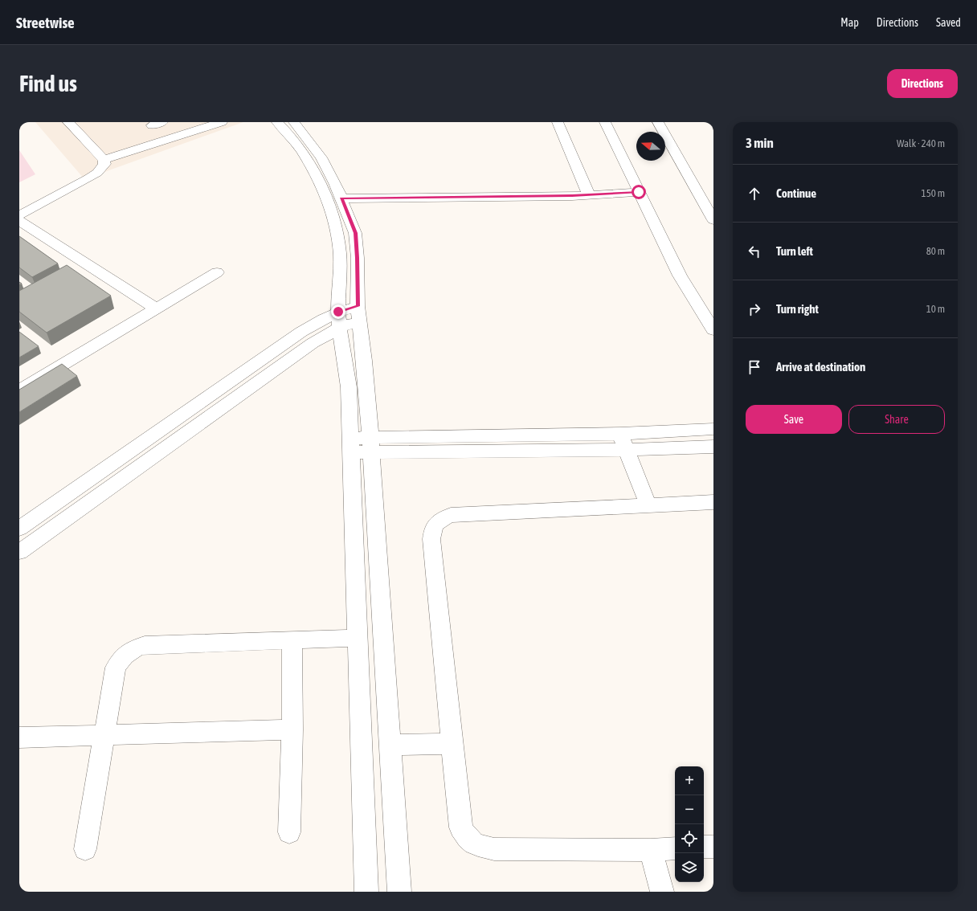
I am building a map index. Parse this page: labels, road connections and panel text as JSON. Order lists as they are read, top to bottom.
{
  "north": "left",
  "page": {
    "header": "Streetwise",
    "nav": ["Map", "Directions", "Saved"],
    "buttons": [
      "Directions",
      ["Save", "Share"]
    ],
    "title": "Find us",
    "heading": ["3 min", "Walk · 240 m"],
    "list": [
      ["Continue", "150 m"],
      ["Turn left", "80 m"],
      ["Turn right", "10 m"],
      "Arrive at destination"
    ],
    "map_buttons": ["+", "−"]
  }
}
